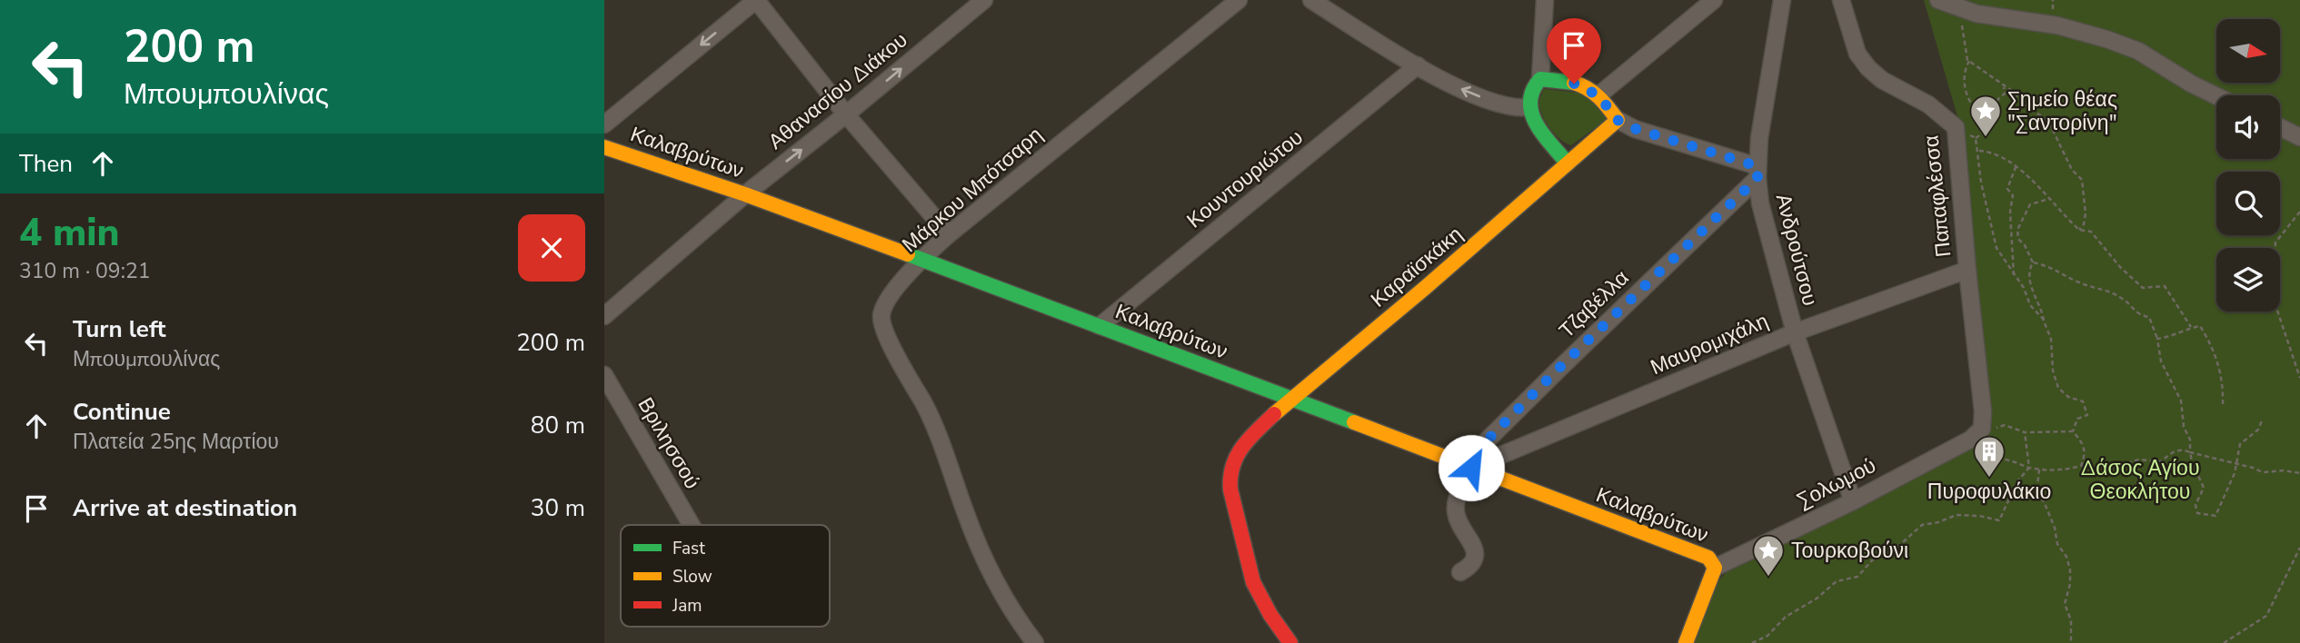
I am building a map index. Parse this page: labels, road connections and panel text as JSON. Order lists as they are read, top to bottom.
{
  "streets": {
    "street": [
      "Αθανασίου Διάκου",
      "Καλαβρύτων",
      "Κουντουριώτου",
      "Μάρκου Μπότσαρη",
      "Παπαφλέσσα",
      "Ανδρούτσου",
      "Καραϊσκάκη",
      "Τζαβέλλα",
      "Μαυρομιχάλη",
      "Βριλησσού",
      "Σολωμού"
    ]
  },
  "crossings": [
    ["Αθανασίου Διάκου", "Καλαβρύτων"],
    ["Καλαβρύτων", "Κουντουριώτου"],
    ["Καλαβρύτων", "Μάρκου Μπότσαρη"],
    ["Καλαβρύτων", "Καραϊσκάκη"],
    ["Καλαβρύτων", "Τζαβέλλα"],
    ["Καλαβρύτων", "Μαυρομιχάλη"],
    ["Καλαβρύτων", "Σολωμού"],
    ["Παπαφλέσσα", "Μαυρομιχάλη"],
    ["Παπαφλέσσα", "Σολωμού"],
    ["Ανδρούτσου", "Τζαβέλλα"],
    ["Ανδρούτσου", "Μαυρομιχάλη"],
    ["Ανδρούτσου", "Σολωμού"],
    ["Τζαβέλλα", "Μαυρομιχάλη"]
  ],
  "one_way": ["Αθανασίου Διάκου"],
  "parks": ["Δάσος Αγίου Θεοκλήτου"],
  "places": {
    "place": ["Σημείο θέας \"Σαντορίνη\"", "Τουρκοβούνι"],
    "building": ["Πυροφυλάκιο"]
  },
  "legend": ["Fast", "Slow", "Jam"],
  "north": "right",
  "page": {
    "turn": ["200 m", "Μπουμπουλίνας"],
    "then": "Then",
    "heading": ["4 min", "310 m · 09:21"],
    "list": [
      {
        "name": "Turn left",
        "note": "Μπουμπουλίνας",
        "value": "200 m"
      },
      {
        "name": "Continue",
        "note": "Πλατεία 25ης Μαρτίου",
        "value": "80 m"
      },
      {
        "name": "Arrive at destination",
        "value": "30 m"
      }
    ]
  }
}
